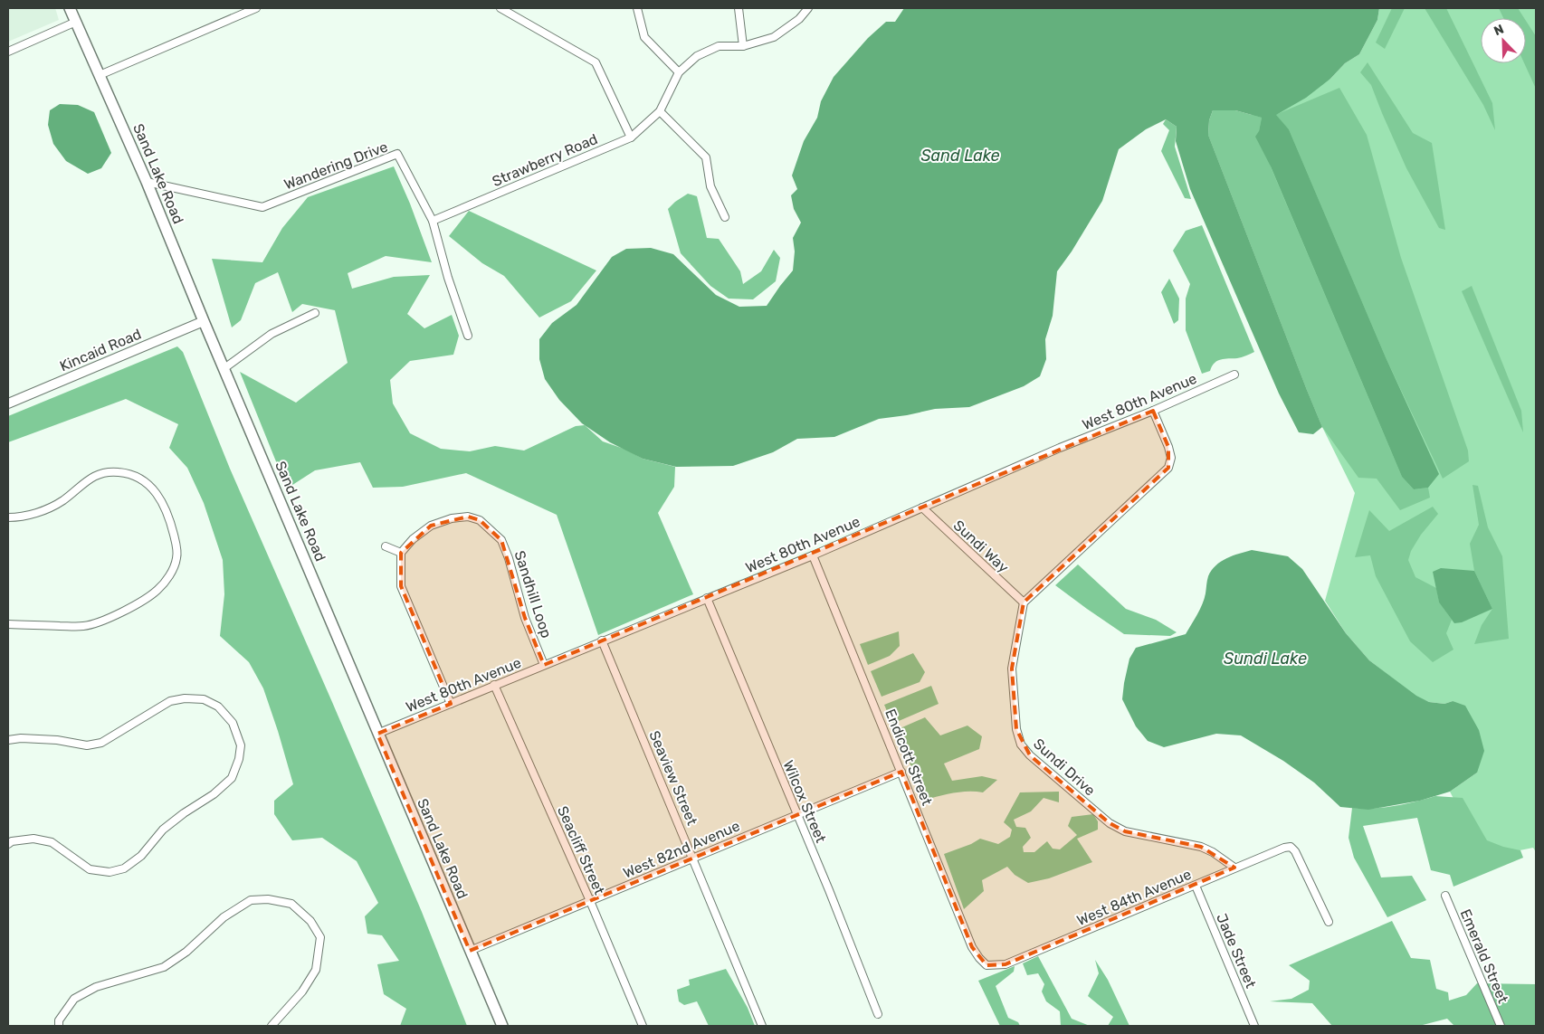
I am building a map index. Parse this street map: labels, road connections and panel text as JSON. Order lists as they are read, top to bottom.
{
  "streets": {
    "main road": ["Sand Lake Road"],
    "street": [
      "Strawberry Road",
      "Wandering Drive",
      "Kincaid Road",
      "West 80th Avenue",
      "Sundi Way",
      "Sandhill Loop",
      "Endicott Street",
      "Sundi Drive",
      "Seaview Street",
      "Wilcox Street",
      "West 82nd Avenue",
      "Seacliff Street",
      "West 84th Avenue",
      "Jade Street",
      "Emerald Street"
    ]
  },
  "crossings": [
    ["Strawberry Road", "Wandering Drive"],
    ["Wandering Drive", "Sand Lake Road"],
    ["Sand Lake Road", "Kincaid Road"],
    ["Sand Lake Road", "West 80th Avenue"],
    ["Sand Lake Road", "West 82nd Avenue"],
    ["West 80th Avenue", "Sundi Way"],
    ["West 80th Avenue", "Sandhill Loop"],
    ["West 80th Avenue", "Endicott Street"],
    ["West 80th Avenue", "Seaview Street"],
    ["West 80th Avenue", "Wilcox Street"],
    ["West 80th Avenue", "Seacliff Street"],
    ["Sundi Way", "Sundi Drive"],
    ["Endicott Street", "West 82nd Avenue"],
    ["Endicott Street", "West 84th Avenue"],
    ["Sundi Drive", "West 84th Avenue"],
    ["Seaview Street", "West 82nd Avenue"],
    ["Wilcox Street", "West 82nd Avenue"],
    ["West 82nd Avenue", "Seacliff Street"],
    ["West 84th Avenue", "Jade Street"]
  ],
  "water": ["Sand Lake", "Sundi Lake"],
  "north": "top left"
}
